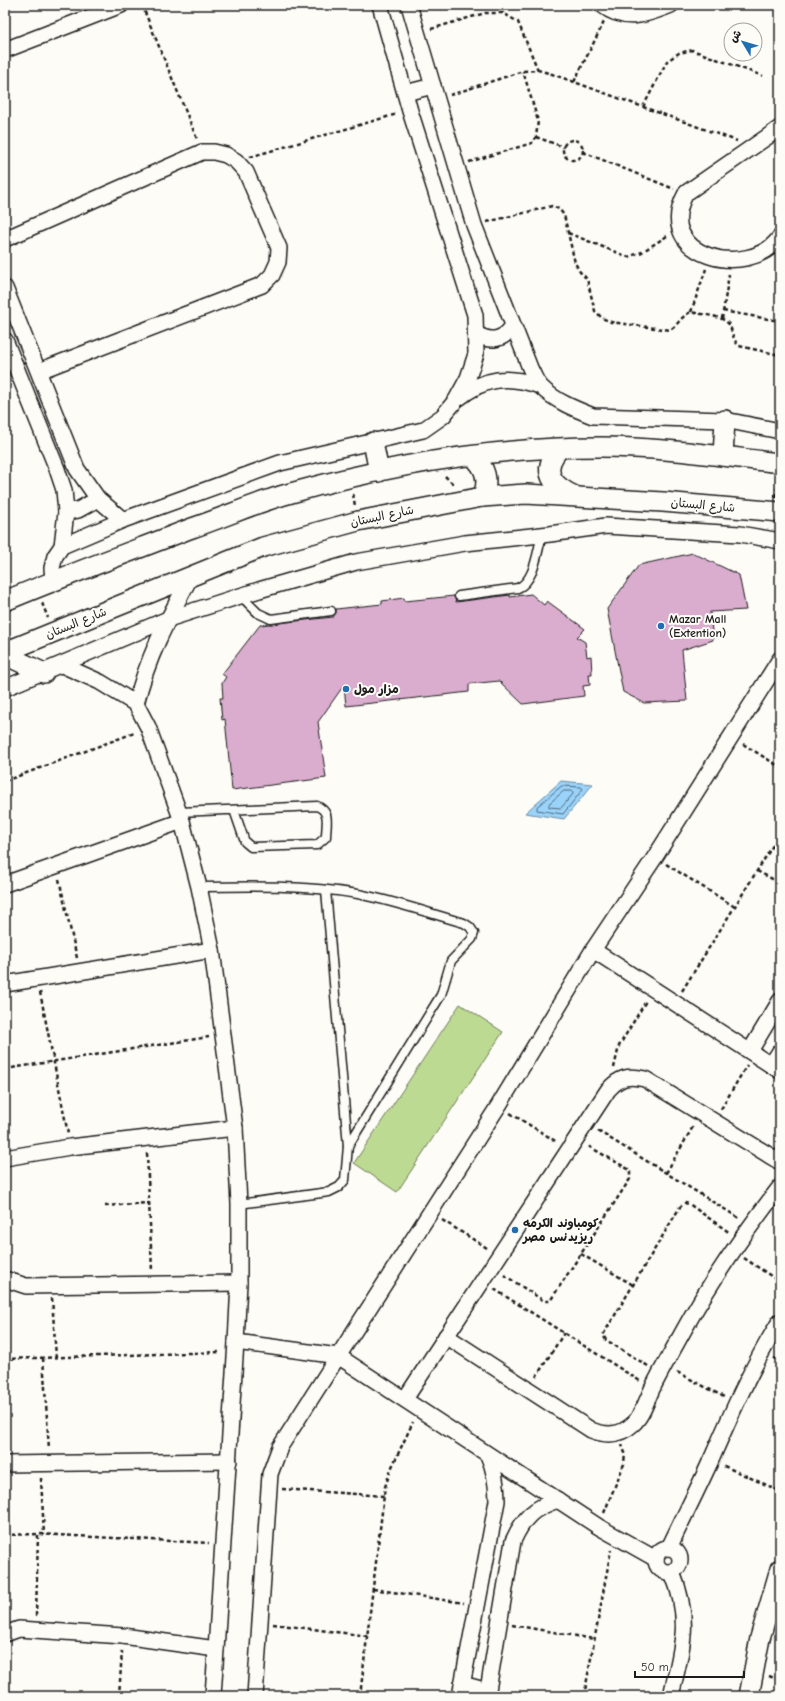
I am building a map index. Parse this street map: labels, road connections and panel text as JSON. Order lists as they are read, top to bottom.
{
  "streets": {
    "street": ["شارع البستان"]
  },
  "places": ["Mazar Mall (Extention)", "مزار مول", "كومباوند الكرمه ريزيدنس مصر"],
  "scale_bar": "50 m",
  "north": "top left"
}
